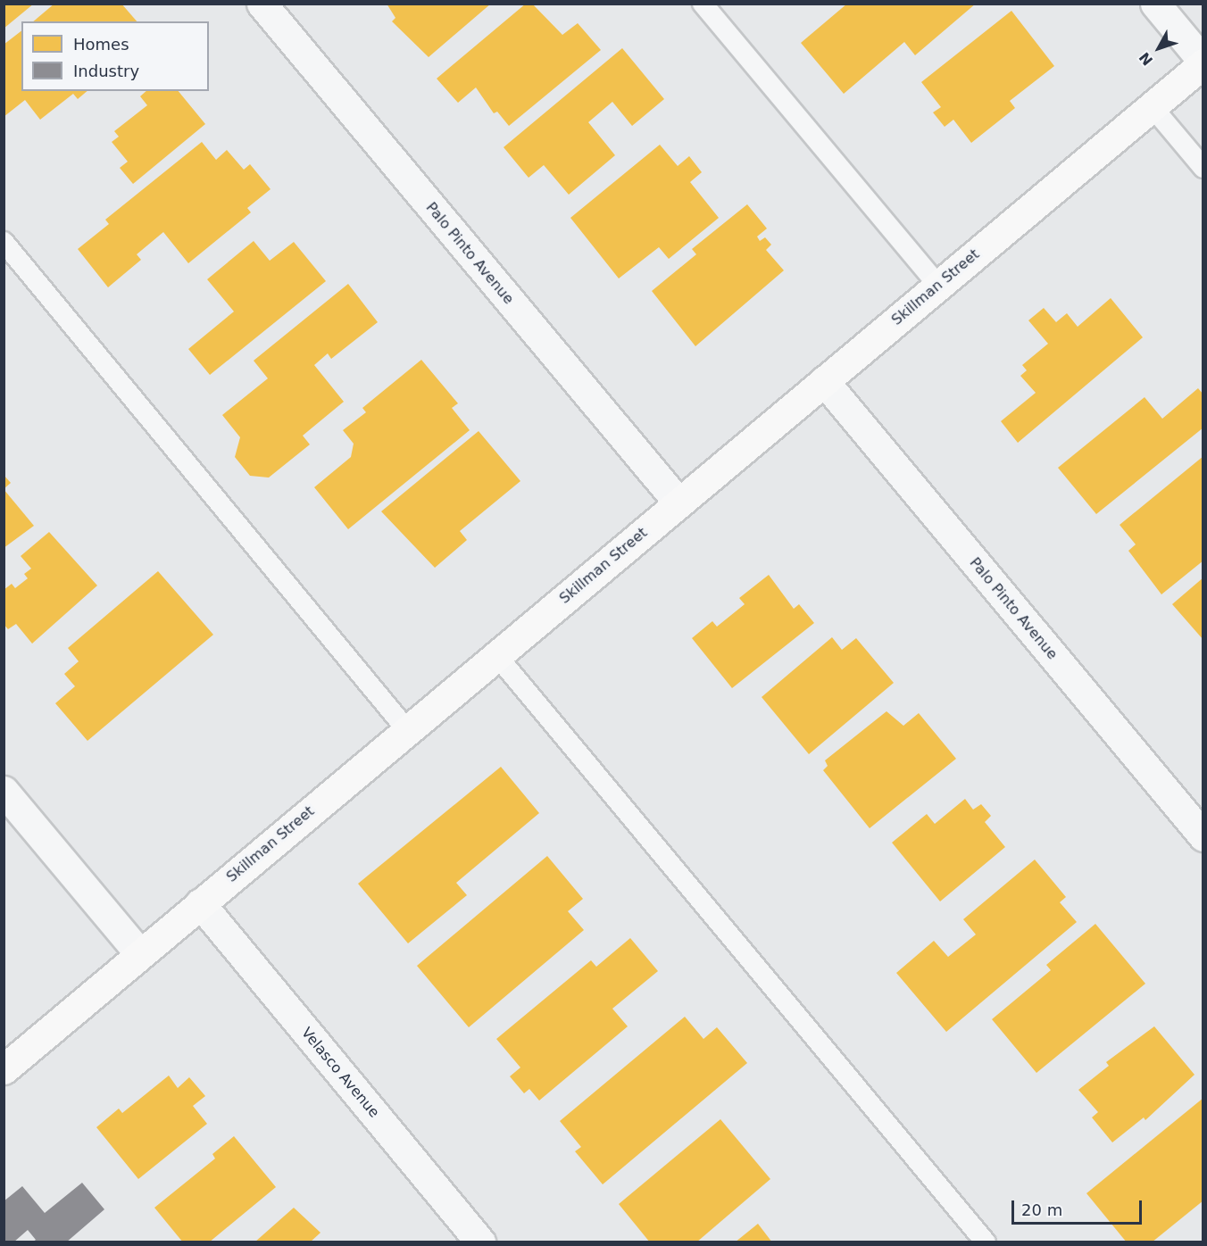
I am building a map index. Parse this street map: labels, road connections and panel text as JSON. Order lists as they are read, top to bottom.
{
  "streets": {
    "main road": ["Skillman Street"],
    "street": ["Palo Pinto Avenue", "Velasco Avenue"]
  },
  "crossings": [
    ["Palo Pinto Avenue", "Skillman Street"],
    ["Skillman Street", "Velasco Avenue"]
  ],
  "legend": ["Homes", "Industry"],
  "scale_bar": "20 m",
  "north": "bottom left"
}
